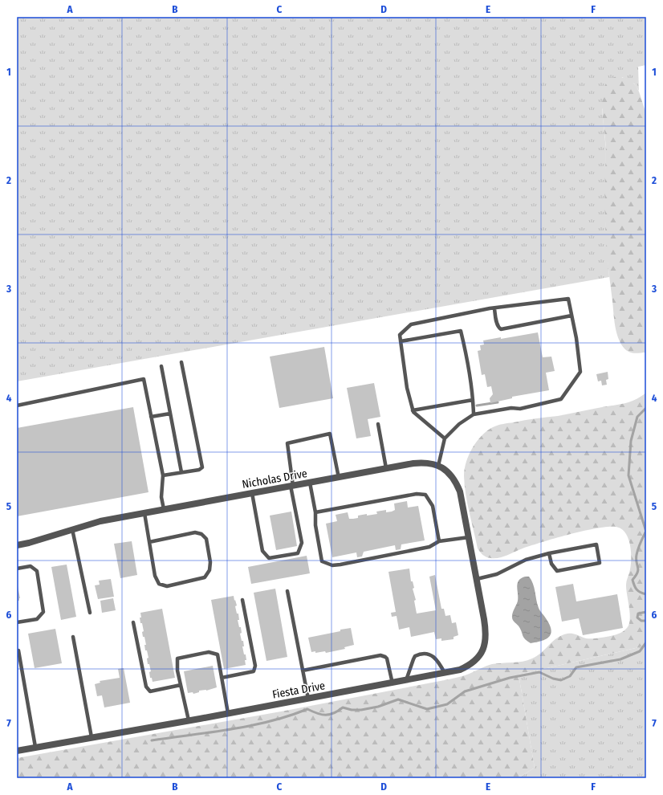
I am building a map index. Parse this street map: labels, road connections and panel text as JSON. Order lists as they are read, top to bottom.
{
  "streets": {
    "street": ["Nicholas Drive", "Fiesta Drive"]
  },
  "crossings": [
    ["Nicholas Drive", "Fiesta Drive"]
  ],
  "grid": {
    "columns": [
      "A",
      "B",
      "C",
      "D",
      "E",
      "F"
    ],
    "rows": [
      "1",
      "2",
      "3",
      "4",
      "5",
      "6",
      "7"
    ]
  }
}
